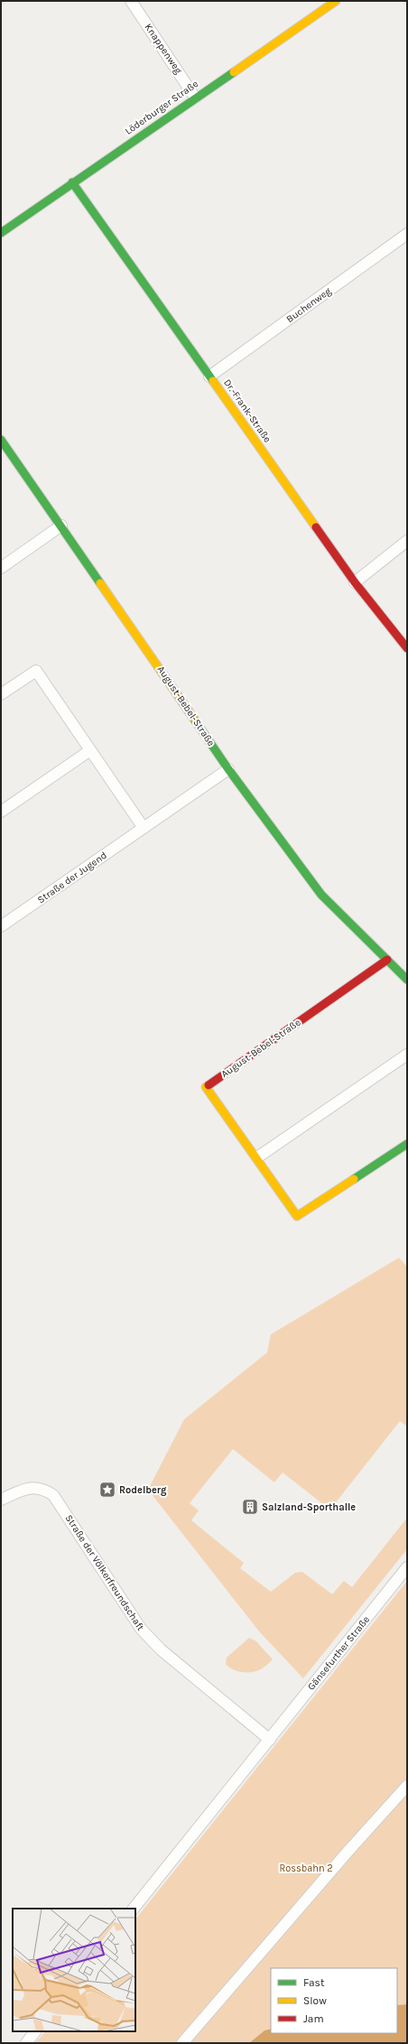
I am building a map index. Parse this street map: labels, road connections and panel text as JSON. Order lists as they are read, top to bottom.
{
  "streets": {
    "street": [
      "Knappenweg",
      "Löderburger Straße",
      "Buchenweg",
      "Dr.-Frank-Straße",
      "August-Bebel-Straße",
      "Straße der Jugend",
      "Straße der Völkerfreundschaft",
      "Gänsefurther Straße"
    ]
  },
  "crossings": [
    ["Knappenweg", "Löderburger Straße"],
    ["Löderburger Straße", "Dr.-Frank-Straße"],
    ["Buchenweg", "Dr.-Frank-Straße"],
    ["August-Bebel-Straße", "Straße der Jugend"],
    ["Straße der Völkerfreundschaft", "Gänsefurther Straße"]
  ],
  "parks": ["Rossbahn 2"],
  "places": {
    "place": ["Rodelberg"],
    "building": ["Salzland-Sporthalle"]
  },
  "legend": ["Fast", "Slow", "Jam"]
}
